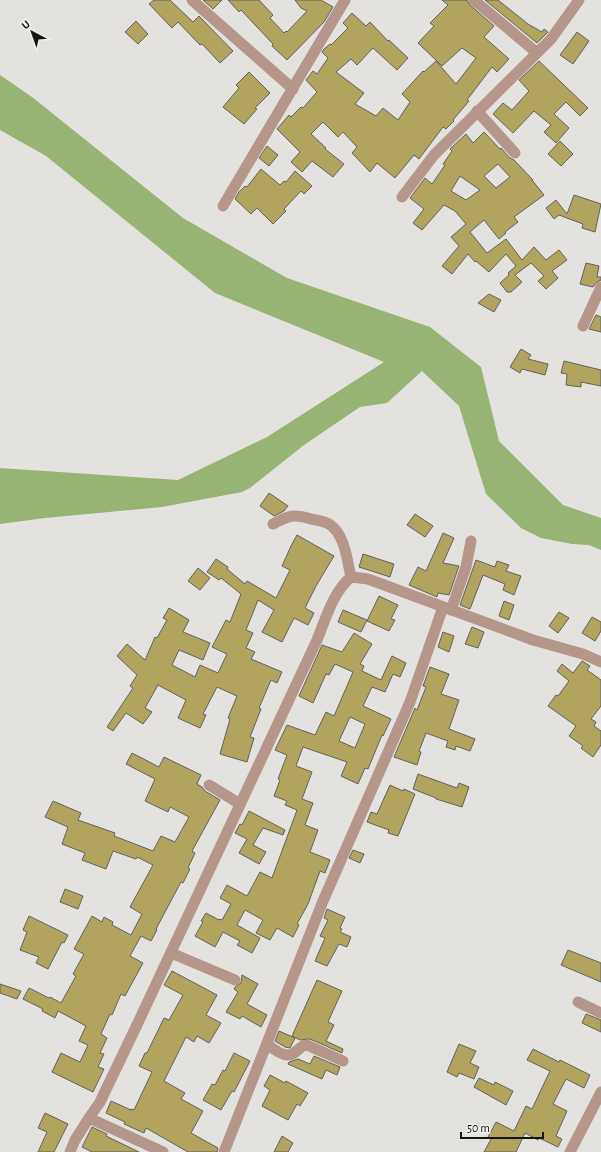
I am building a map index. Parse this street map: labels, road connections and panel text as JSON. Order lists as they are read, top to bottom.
{
  "scale_bar": "50 m",
  "north": "top left"
}
